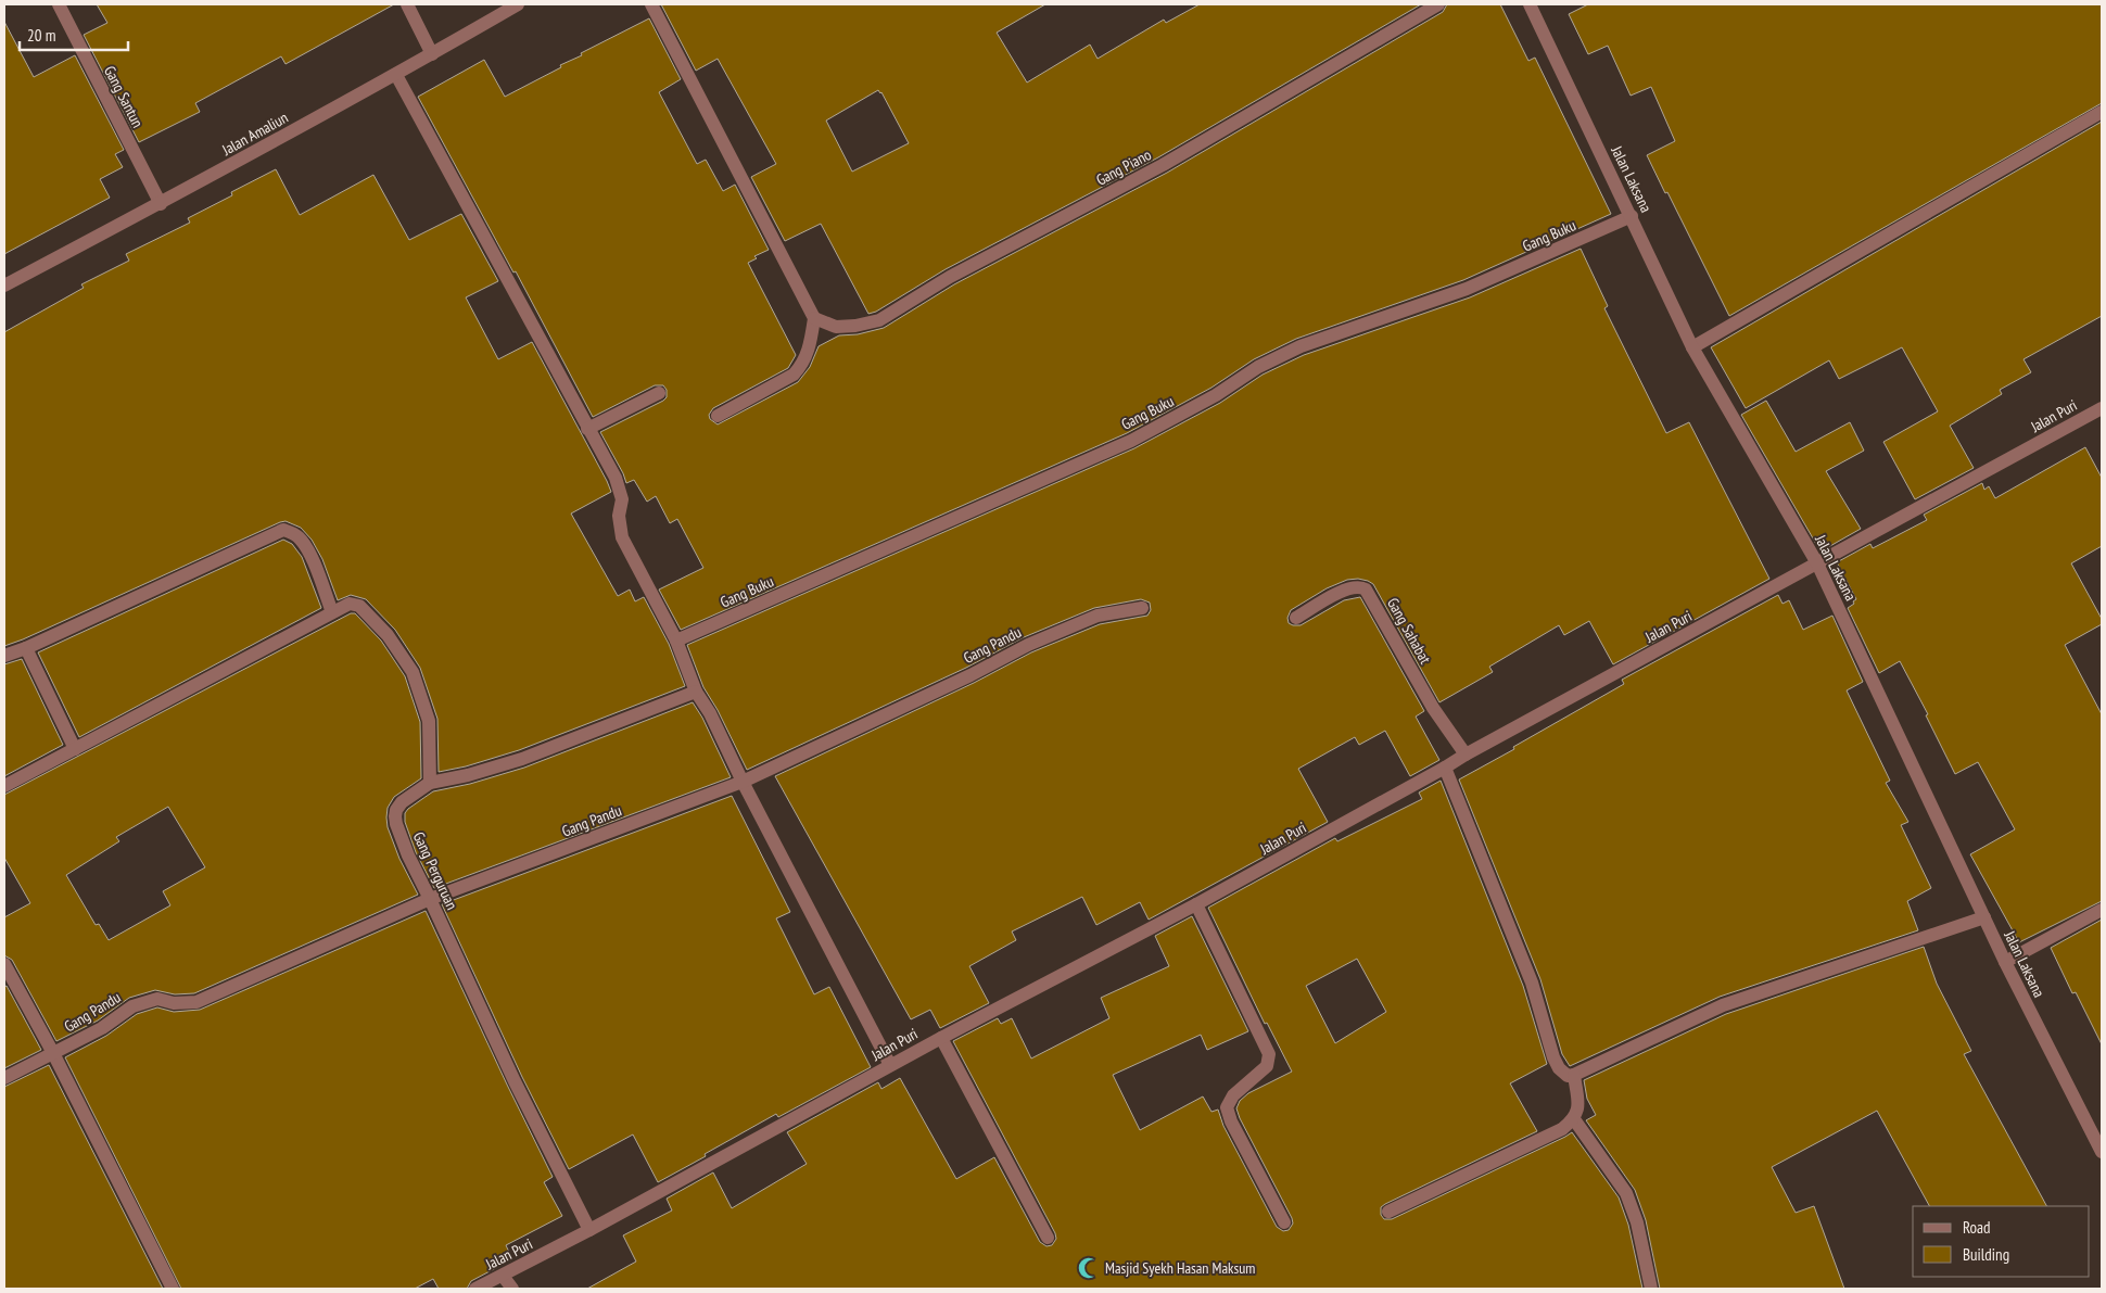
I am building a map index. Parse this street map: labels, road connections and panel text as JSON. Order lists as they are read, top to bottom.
{
  "streets": {
    "street": [
      "Gang Santun",
      "Jalan Amaliun",
      "Gang Piano",
      "Jalan Laksana",
      "Gang Buku",
      "Jalan Puri",
      "Gang Sahabat",
      "Gang Pandu",
      "Gang Perguruan"
    ]
  },
  "crossings": [
    ["Gang Santun", "Jalan Amaliun"],
    ["Jalan Laksana", "Gang Buku"],
    ["Jalan Laksana", "Jalan Puri"],
    ["Jalan Puri", "Gang Sahabat"],
    ["Jalan Puri", "Gang Perguruan"],
    ["Gang Pandu", "Gang Perguruan"]
  ],
  "places": {
    "mosque": ["Masjid Syekh Hasan Maksum"]
  },
  "legend": ["Road", "Building"],
  "scale_bar": "20 m"
}
